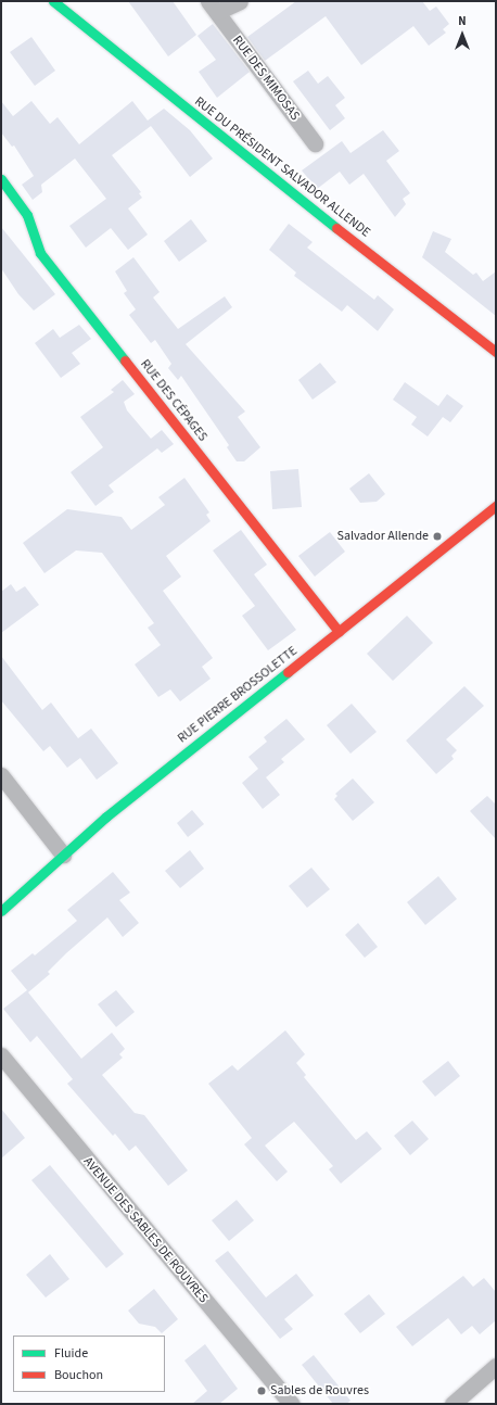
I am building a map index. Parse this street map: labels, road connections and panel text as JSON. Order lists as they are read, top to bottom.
{
  "streets": {
    "street": [
      "RUE DES MIMOSAS",
      "RUE DU PRÉSIDENT SALVADOR ALLENDE",
      "RUE DES CÉPAGES",
      "RUE PIERRE BROSSOLETTE",
      "AVENUE DES SABLES DE ROUVRES"
    ]
  },
  "crossings": [
    ["RUE DES CÉPAGES", "RUE PIERRE BROSSOLETTE"]
  ],
  "places": ["Salvador Allende", "Sables de Rouvres"],
  "legend": ["Fluide", "Bouchon"],
  "north": "top"
}
